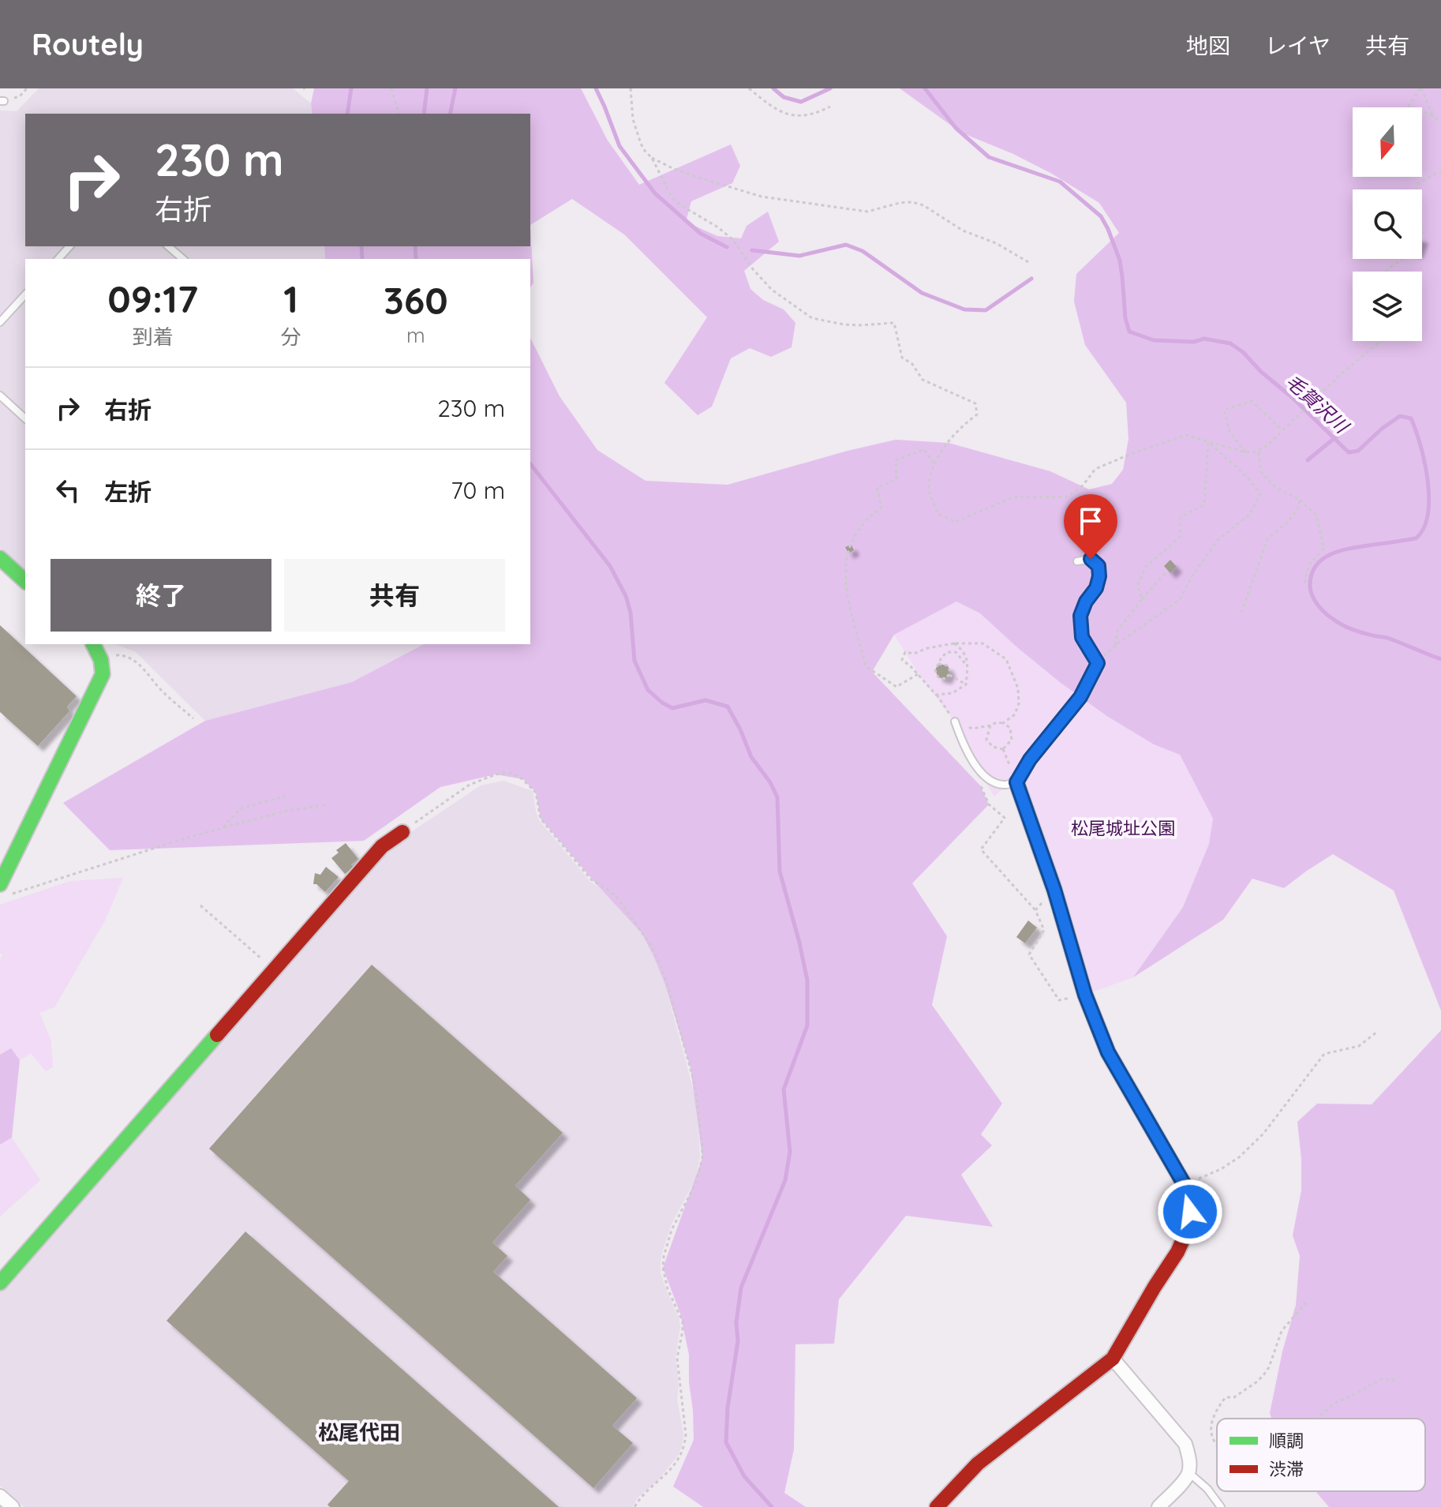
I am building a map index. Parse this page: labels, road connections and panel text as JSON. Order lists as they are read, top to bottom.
{
  "districts": ["松尾代田"],
  "water": ["毛賀沢川"],
  "parks": ["松尾城址公園"],
  "legend": ["順調", "渋滞"],
  "north": "bottom",
  "page": {
    "header": "Routely",
    "nav": ["地図", "レイヤ", "共有"],
    "turn": ["230 m", "右折"],
    "eta": [
      "09:17",
      "到着",
      "1",
      "分",
      "360",
      "m"
    ],
    "list": [
      {
        "name": "右折",
        "value": "230 m"
      },
      {
        "name": "左折",
        "value": "70 m"
      }
    ],
    "buttons": ["終了", "共有"]
  }
}
